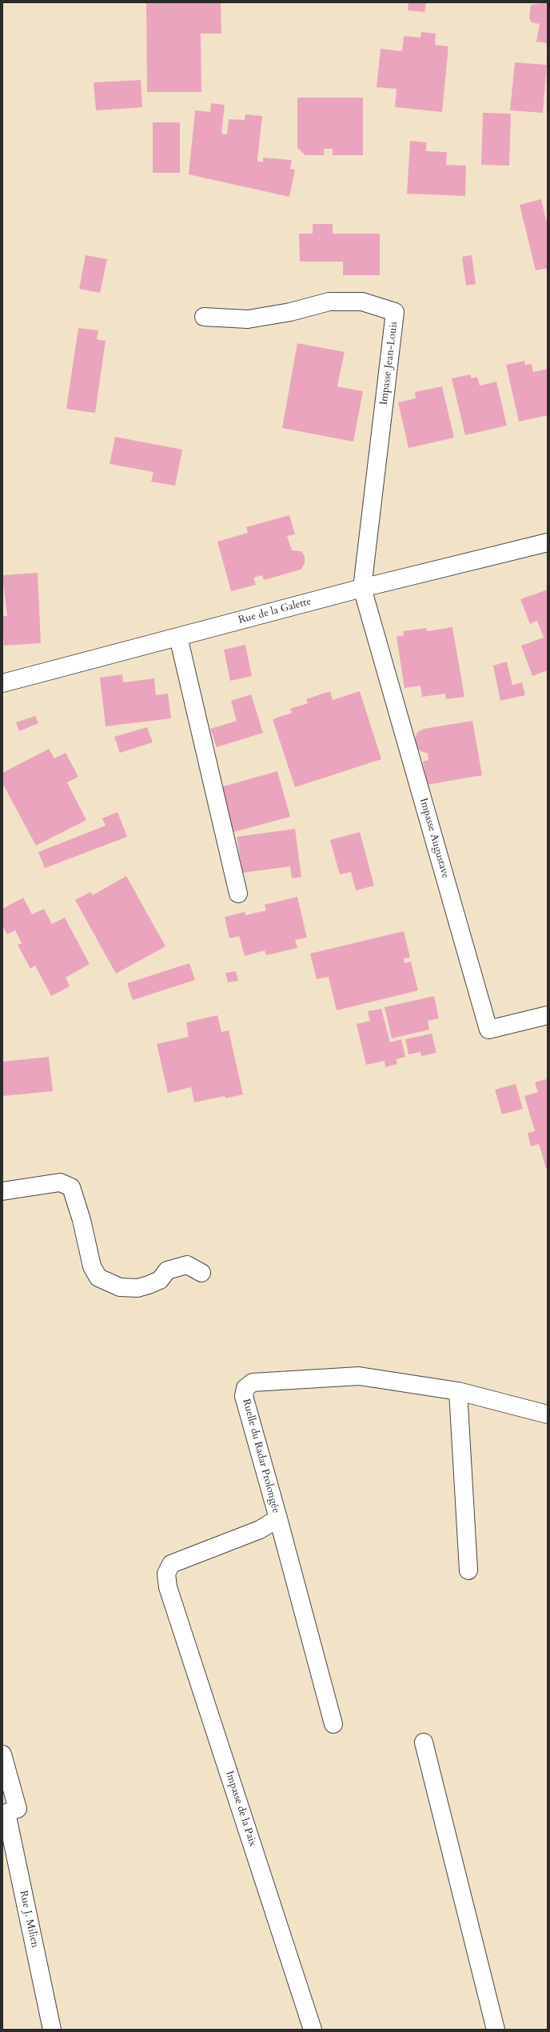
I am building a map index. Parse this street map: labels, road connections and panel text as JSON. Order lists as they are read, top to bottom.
{
  "streets": {
    "street": [
      "Impasse Jean-Louis",
      "Rue de la Galette",
      "Impasse Augustave",
      "Ruelle du Radar Prolongée",
      "Impasse de la Paix",
      "Rue J. Milien"
    ]
  },
  "crossings": [
    ["Impasse Jean-Louis", "Rue de la Galette"],
    ["Impasse Jean-Louis", "Impasse Augustave"],
    ["Rue de la Galette", "Impasse Augustave"],
    ["Ruelle du Radar Prolongée", "Impasse de la Paix"]
  ]
}
